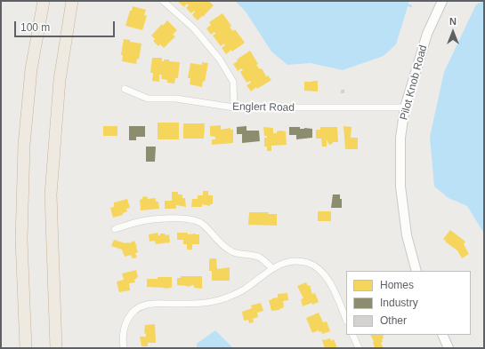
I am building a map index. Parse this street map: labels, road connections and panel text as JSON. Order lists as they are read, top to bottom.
{
  "streets": {
    "main road": ["Pilot Knob Road"],
    "street": ["Englert Road"]
  },
  "crossings": [
    ["Pilot Knob Road", "Englert Road"]
  ],
  "legend": ["Homes", "Industry", "Other"],
  "scale_bar": "100 m",
  "north": "top"
}
